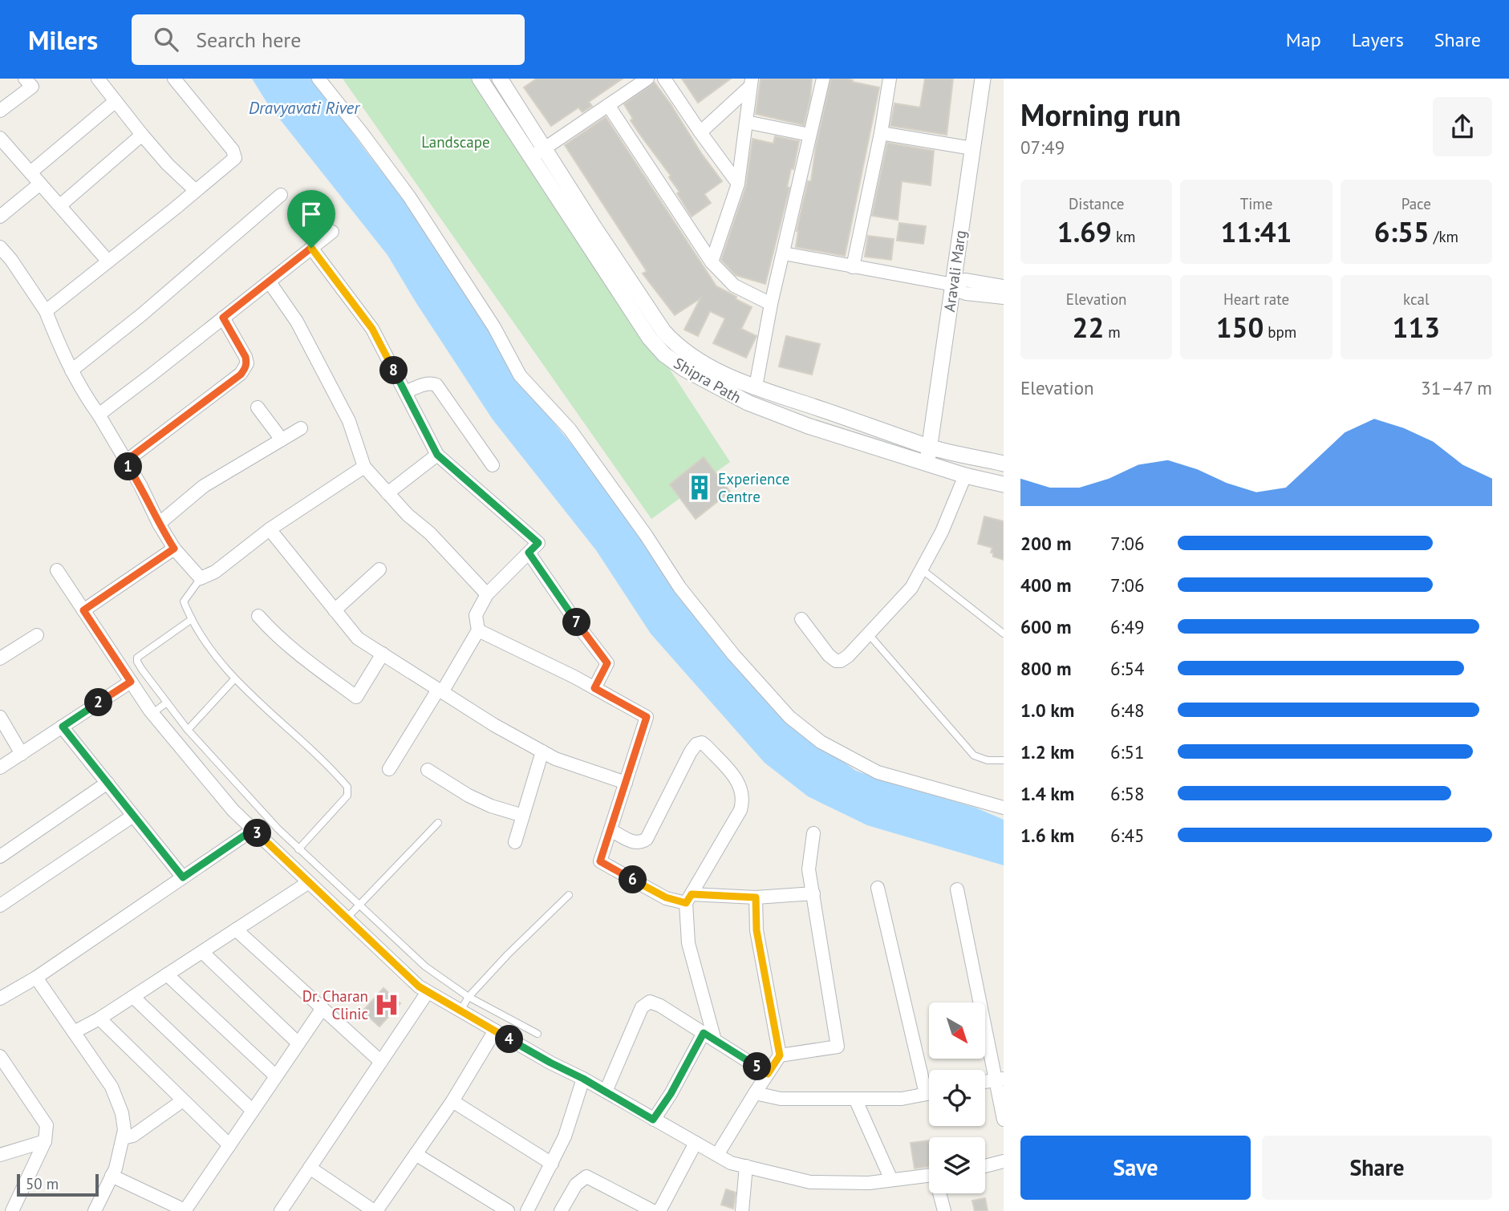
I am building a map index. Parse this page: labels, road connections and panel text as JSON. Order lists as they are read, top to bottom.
{
  "streets": {
    "street": ["Aravali Marg", "Shipra Path"]
  },
  "crossings": [
    ["Aravali Marg", "Shipra Path"]
  ],
  "water": ["Dravyavati River"],
  "parks": ["Landscape"],
  "places": {
    "building": ["Experience Centre"],
    "hospital": ["Dr. Charan Clinic"]
  },
  "scale_bar": "50 m",
  "north": "bottom right",
  "page": {
    "header": "Milers",
    "search": "Search here",
    "nav": ["Map", "Layers", "Share"],
    "heading": ["Morning run", "07:49"],
    "stats": [
      ["Distance", "1.69 km"],
      ["Time", "11:41"],
      ["Pace", "6:55 /km"],
      ["Elevation", "22 m"],
      ["Heart rate", "150 bpm"],
      ["kcal", "113"]
    ],
    "pins": [
      "8",
      "1",
      "7",
      "2",
      "3",
      "6",
      "4",
      "5"
    ],
    "chart": ["Elevation", "31–47 m"],
    "list": [
      {
        "name": "200 m",
        "note": "7:06"
      },
      {
        "name": "400 m",
        "note": "7:06"
      },
      {
        "name": "600 m",
        "note": "6:49"
      },
      {
        "name": "800 m",
        "note": "6:54"
      },
      {
        "name": "1.0 km",
        "note": "6:48"
      },
      {
        "name": "1.2 km",
        "note": "6:51"
      },
      {
        "name": "1.4 km",
        "note": "6:58"
      },
      {
        "name": "1.6 km",
        "note": "6:45"
      }
    ],
    "buttons": ["Save", "Share"],
    "scale": "50 m"
  }
}
